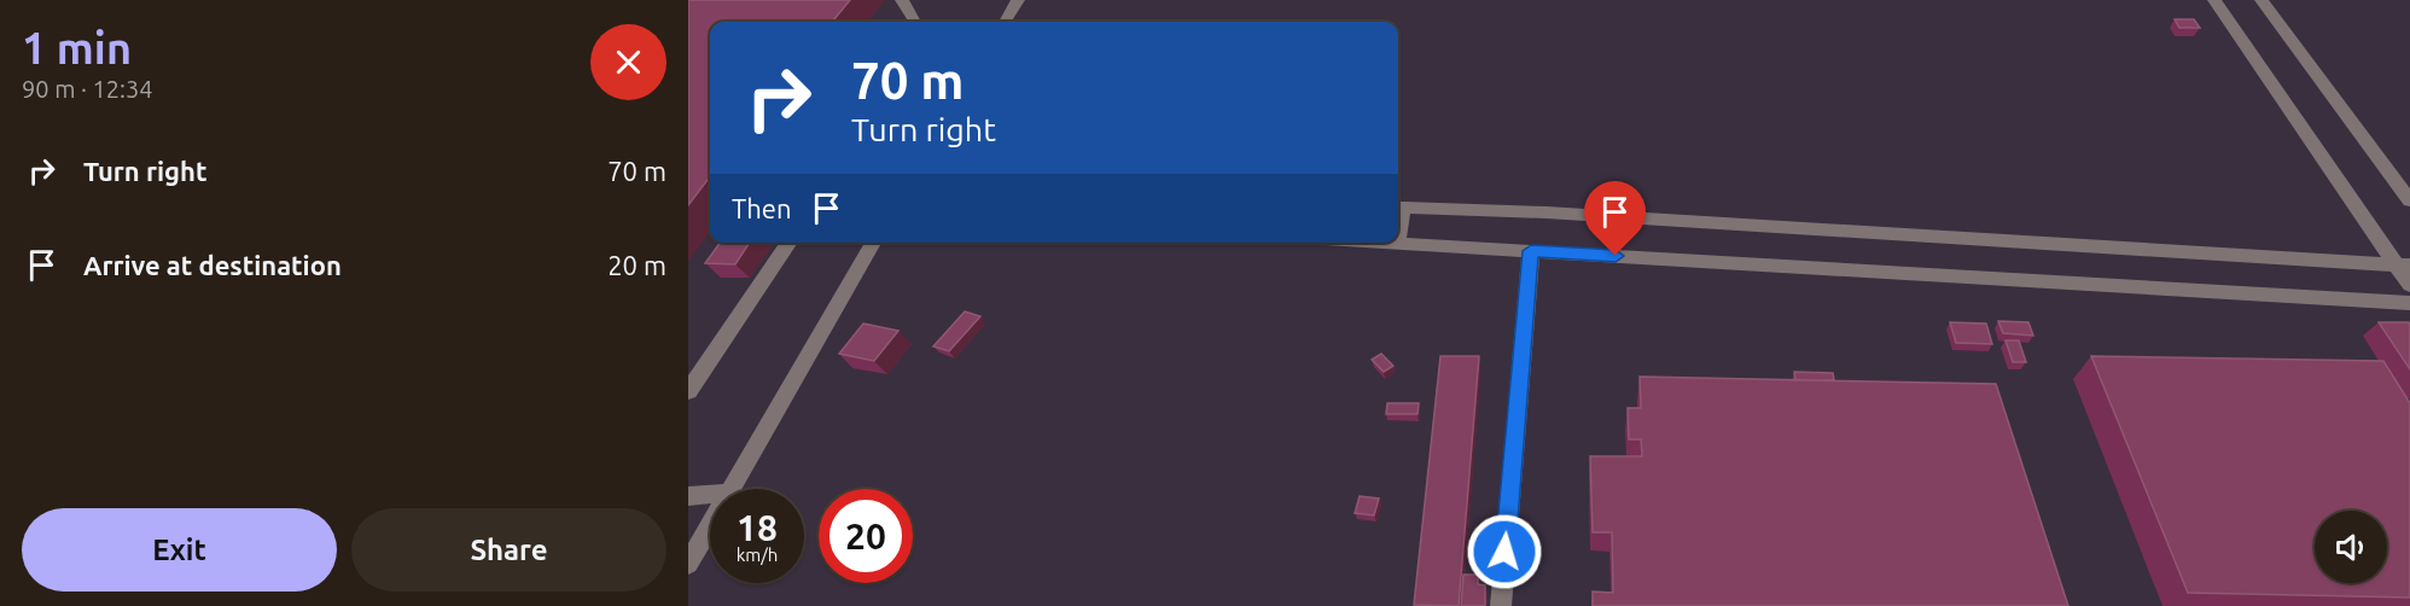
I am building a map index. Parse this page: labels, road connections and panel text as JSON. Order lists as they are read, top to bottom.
{
  "page": {
    "heading": ["1 min", "90 m · 12:34"],
    "turn": ["70 m", "Turn right"],
    "list": [
      {
        "name": "Turn right",
        "value": "70 m"
      },
      {
        "name": "Arrive at destination",
        "value": "20 m"
      }
    ],
    "then": "Then",
    "speed": "18 km/h",
    "limit": "20",
    "buttons": ["Exit", "Share"]
  }
}
